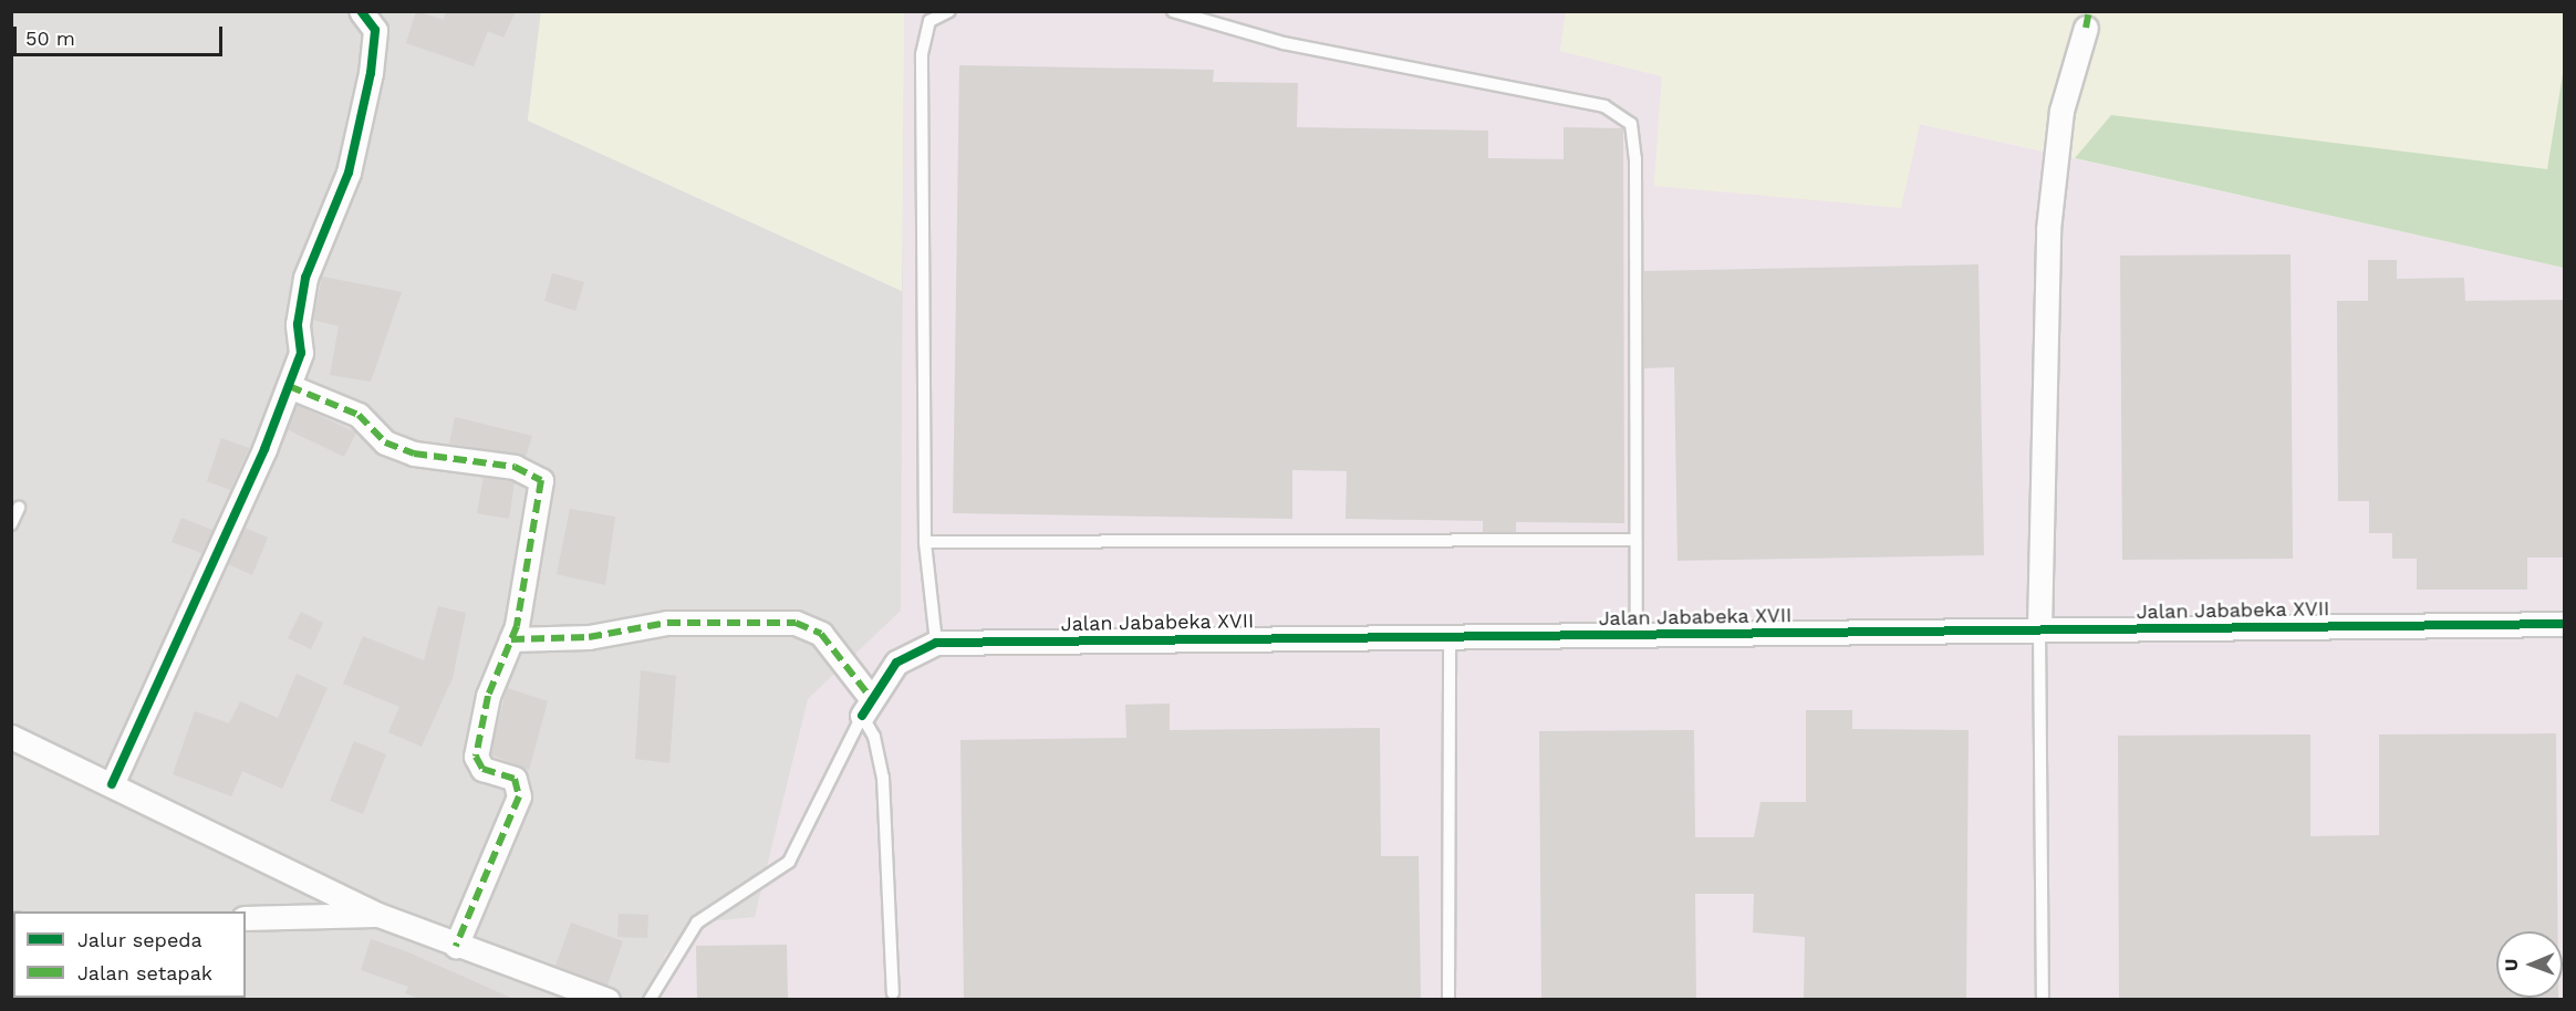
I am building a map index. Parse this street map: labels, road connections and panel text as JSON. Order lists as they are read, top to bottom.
{
  "streets": {
    "street": ["Jalan Jababeka XVII"]
  },
  "legend": ["Jalur sepeda", "Jalan setapak"],
  "scale_bar": "50 m",
  "north": "left"
}
